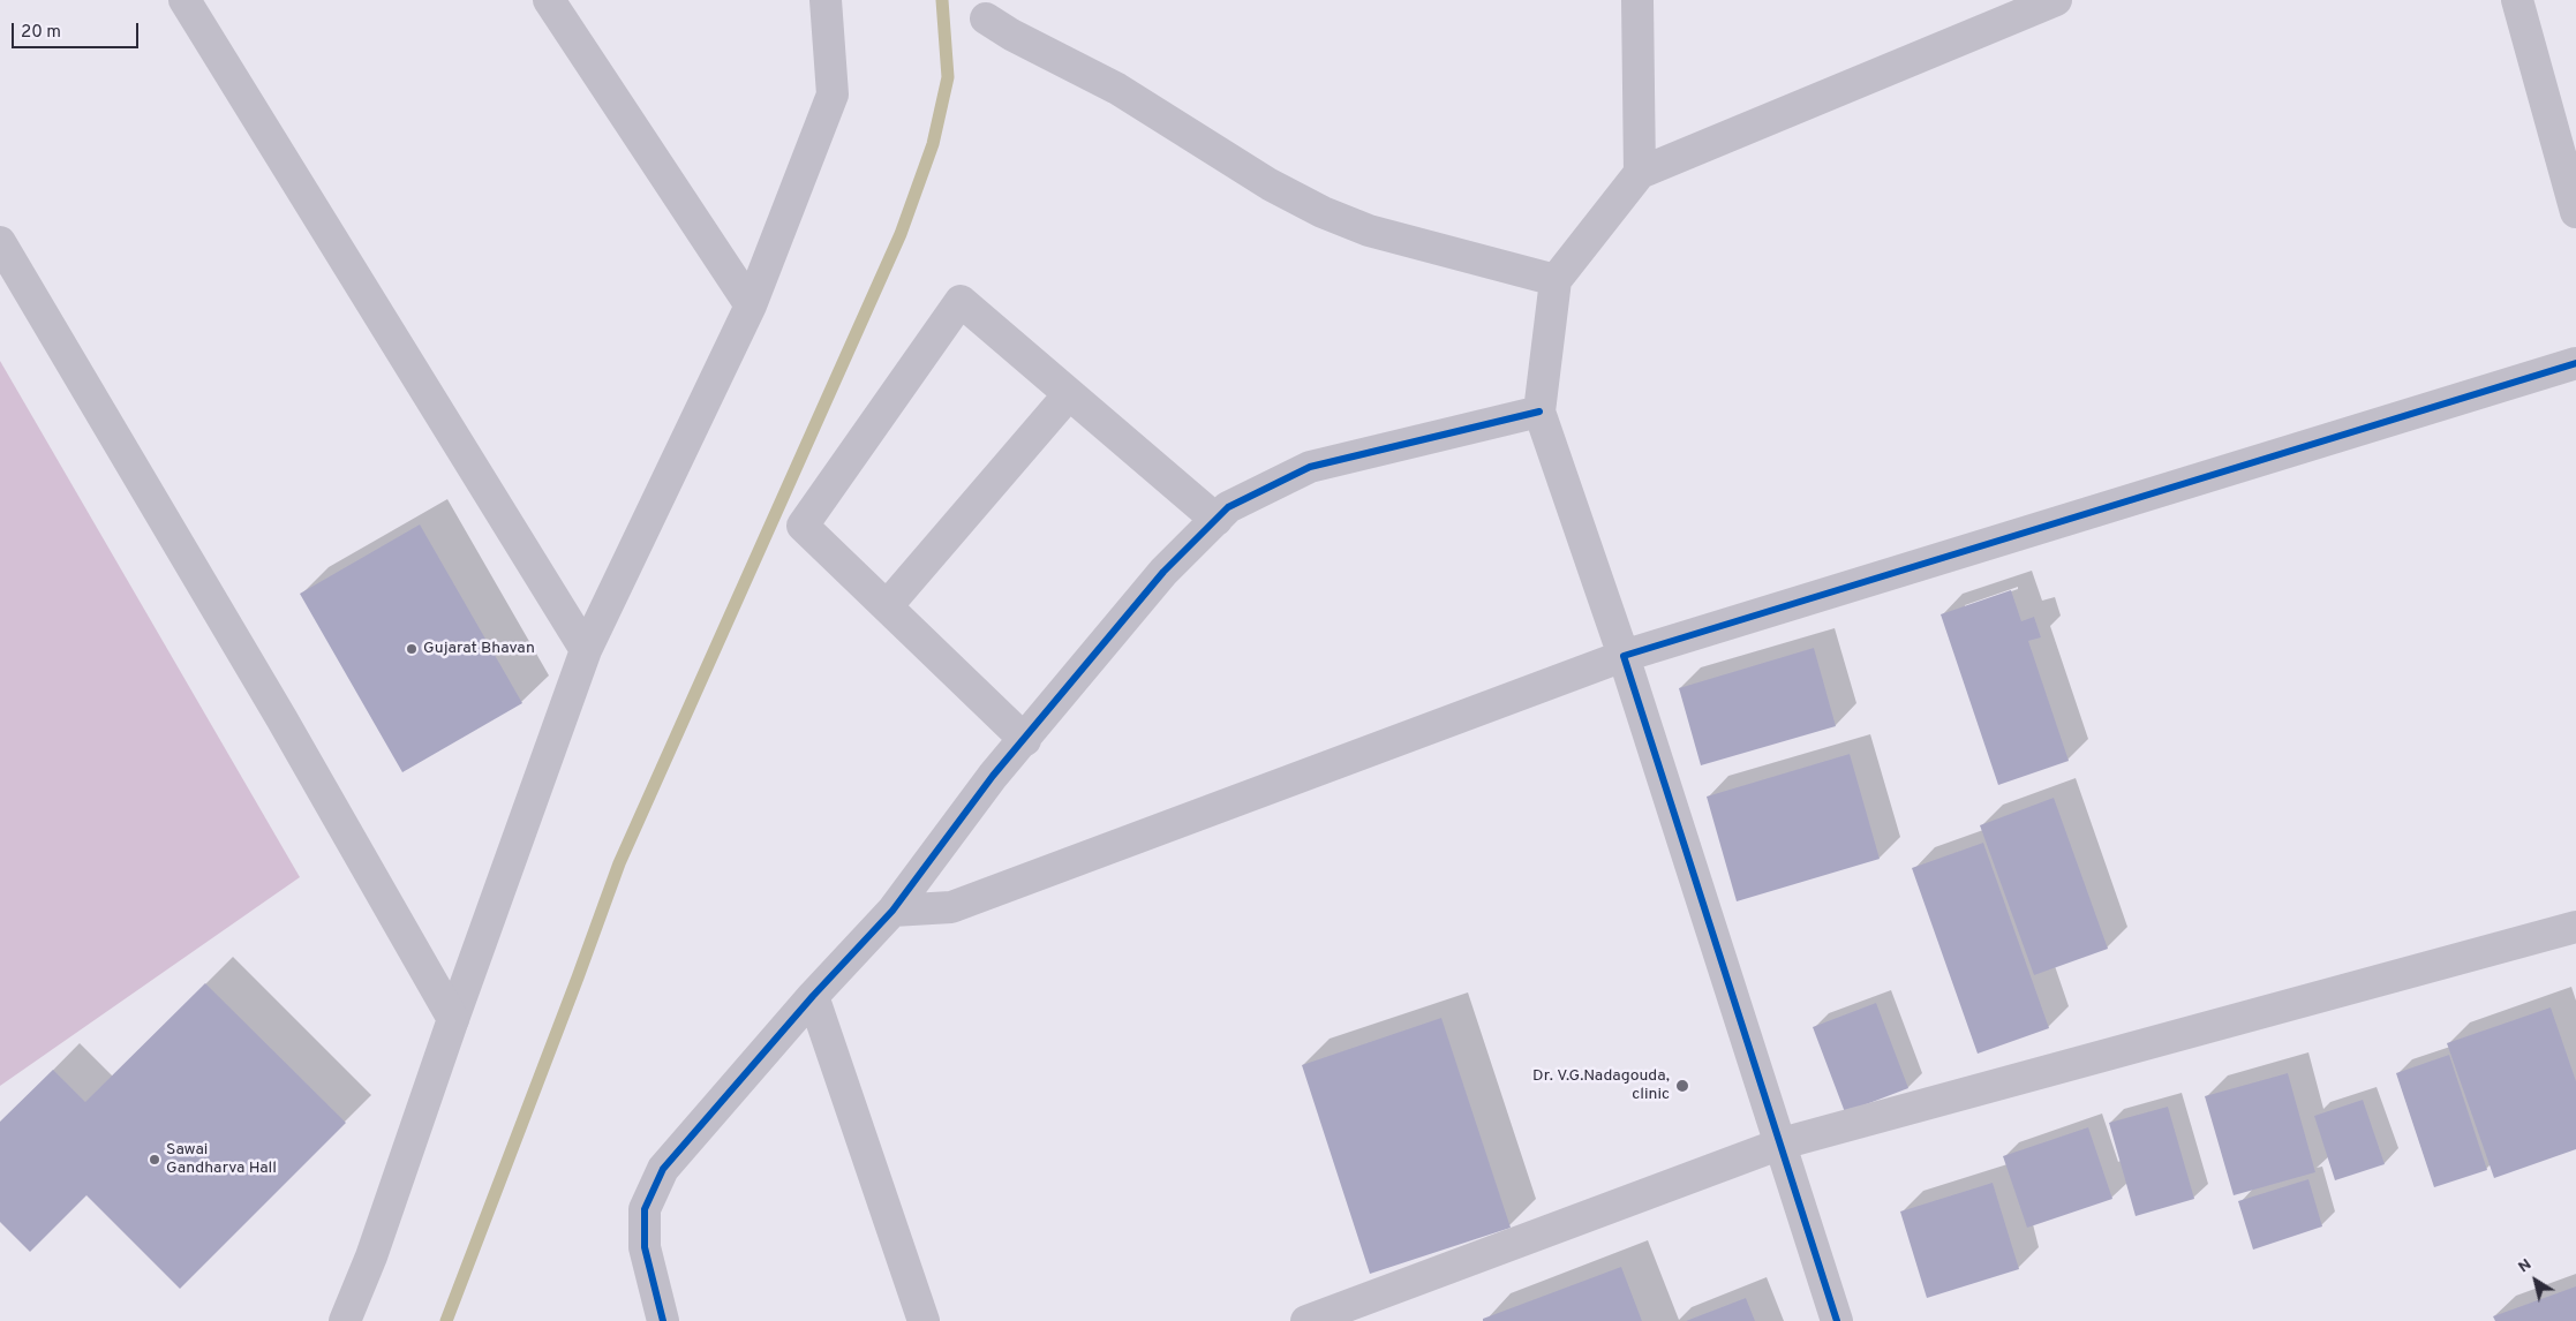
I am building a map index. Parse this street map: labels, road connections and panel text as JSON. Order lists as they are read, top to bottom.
{
  "places": ["Gujarat Bhavan", "Dr. V.G.Nadagouda, clinic", "Sawai Gandharva Hall"],
  "scale_bar": "20 m",
  "north": "top left"
}
